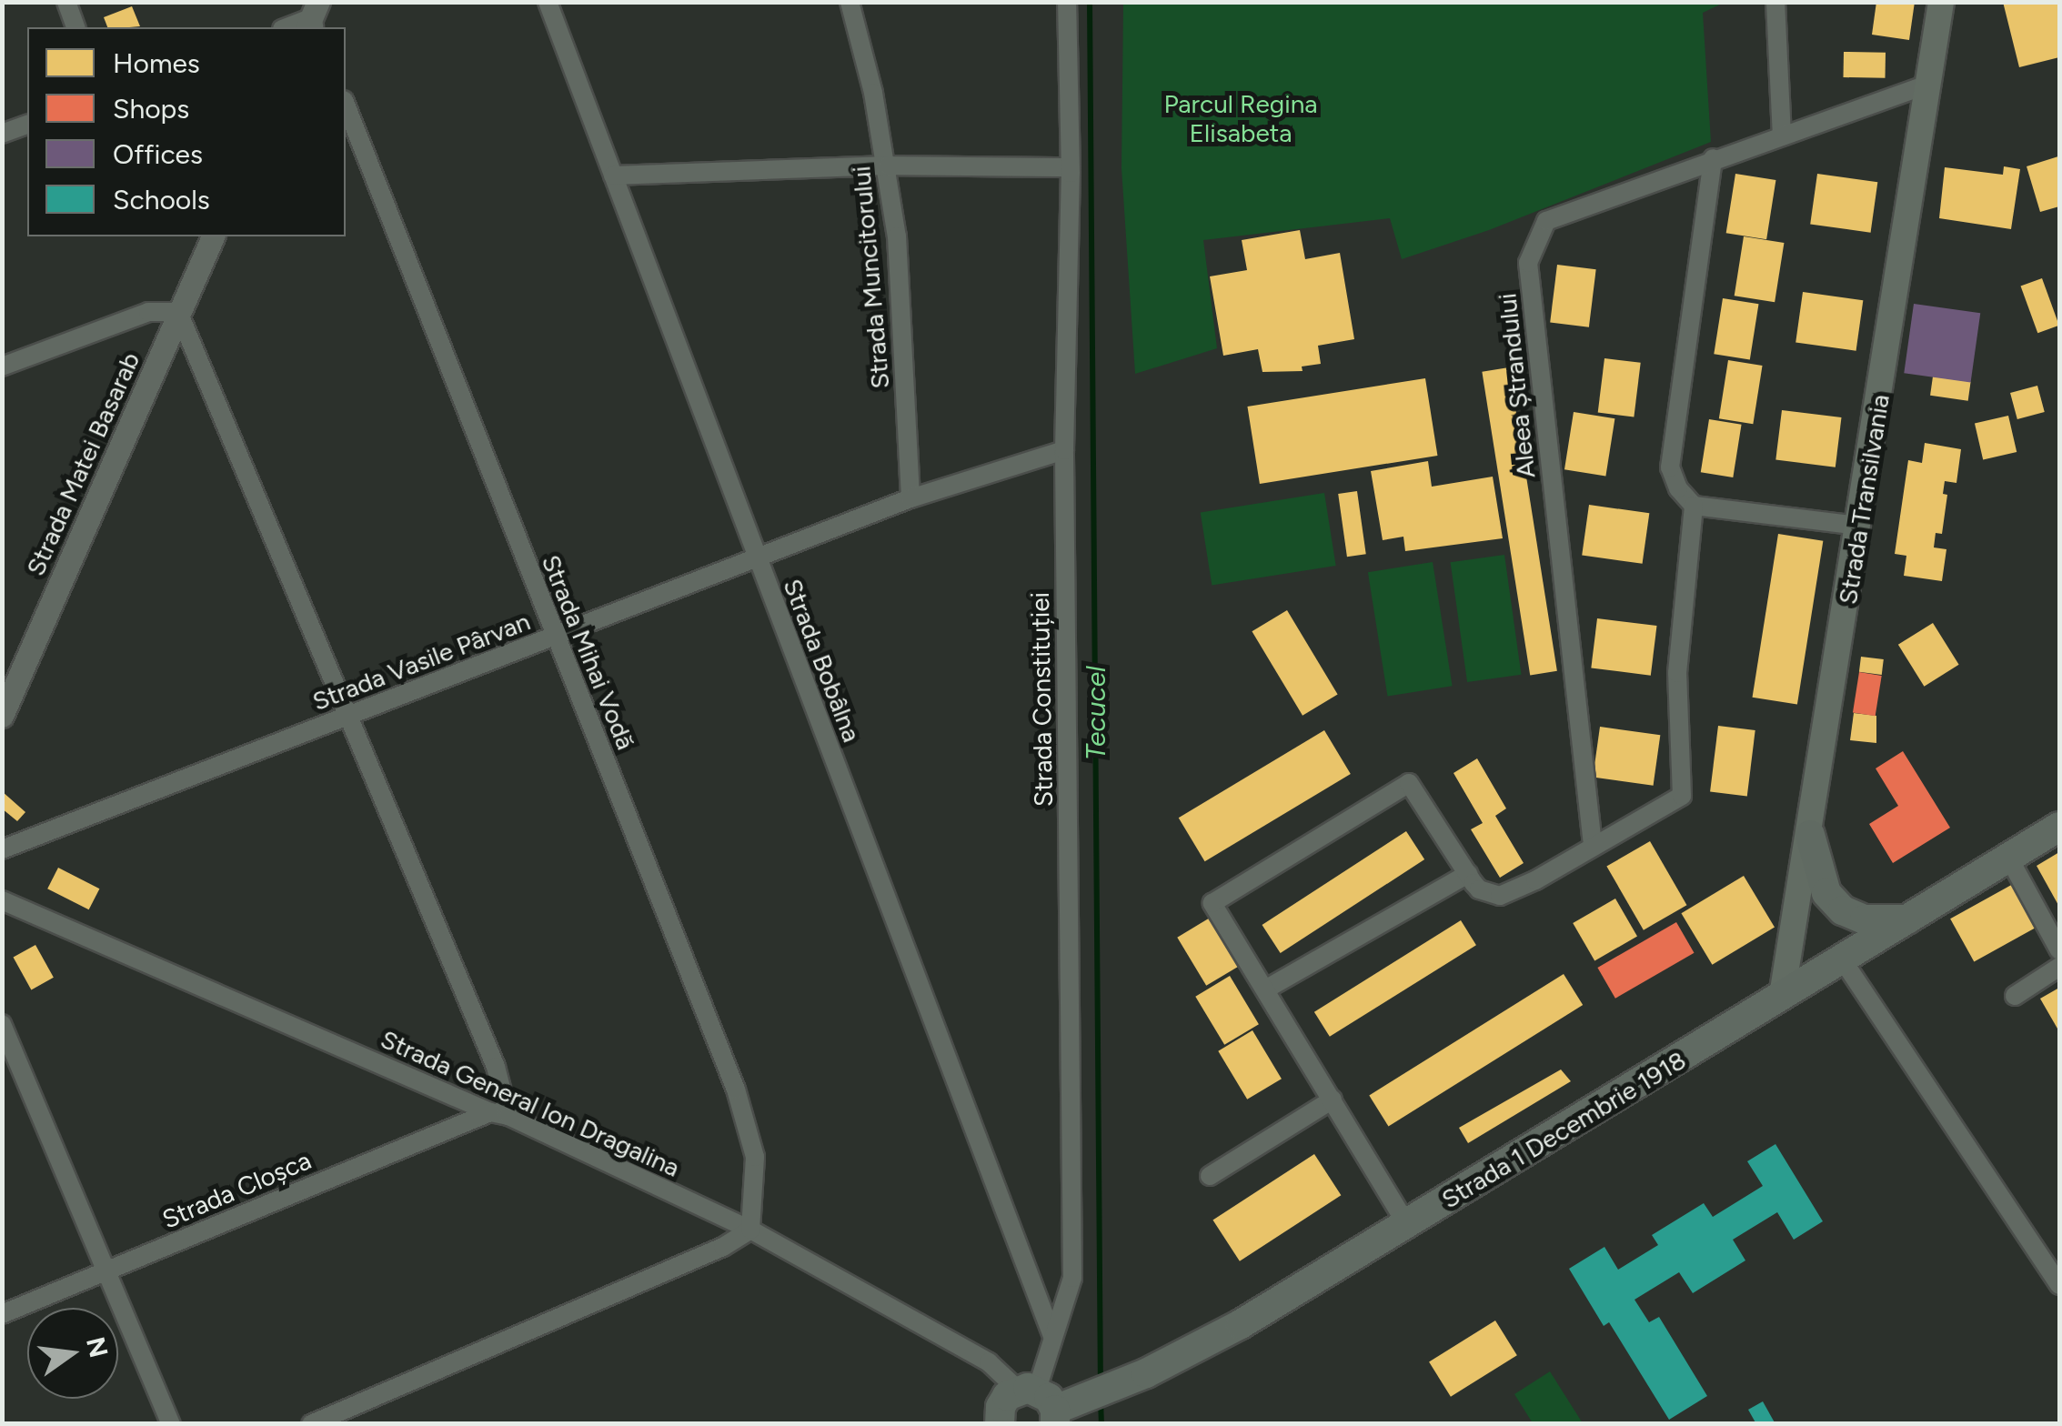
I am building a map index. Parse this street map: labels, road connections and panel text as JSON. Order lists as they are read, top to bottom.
{
  "streets": {
    "main road": ["Strada Transilvania", "Strada 1 Decembrie 1918"],
    "street": [
      "Strada Muncitorului",
      "Aleea Ștrandului",
      "Strada Matei Basarab",
      "Strada Mihai Vodă",
      "Strada Bobâlna",
      "Strada Vasile Pârvan",
      "Strada Constituției",
      "Strada General Ion Dragalina",
      "Strada Cloșca"
    ]
  },
  "crossings": [
    ["Strada Muncitorului", "Strada Vasile Pârvan"],
    ["Aleea Ștrandului", "Strada Transilvania"],
    ["Strada Transilvania", "Strada 1 Decembrie 1918"],
    ["Strada Mihai Vodă", "Strada Vasile Pârvan"],
    ["Strada Mihai Vodă", "Strada General Ion Dragalina"],
    ["Strada Bobâlna", "Strada Vasile Pârvan"],
    ["Strada Bobâlna", "Strada Constituției"],
    ["Strada Vasile Pârvan", "Strada Constituției"],
    ["Strada Constituției", "Strada General Ion Dragalina"],
    ["Strada Constituției", "Strada 1 Decembrie 1918"],
    ["Strada General Ion Dragalina", "Strada 1 Decembrie 1918"],
    ["Strada General Ion Dragalina", "Strada Cloșca"]
  ],
  "water": ["Tecucel"],
  "parks": ["Parcul Regina Elisabeta"],
  "legend": [
    "Homes",
    "Shops",
    "Offices",
    "Schools"
  ],
  "north": "right"
}
